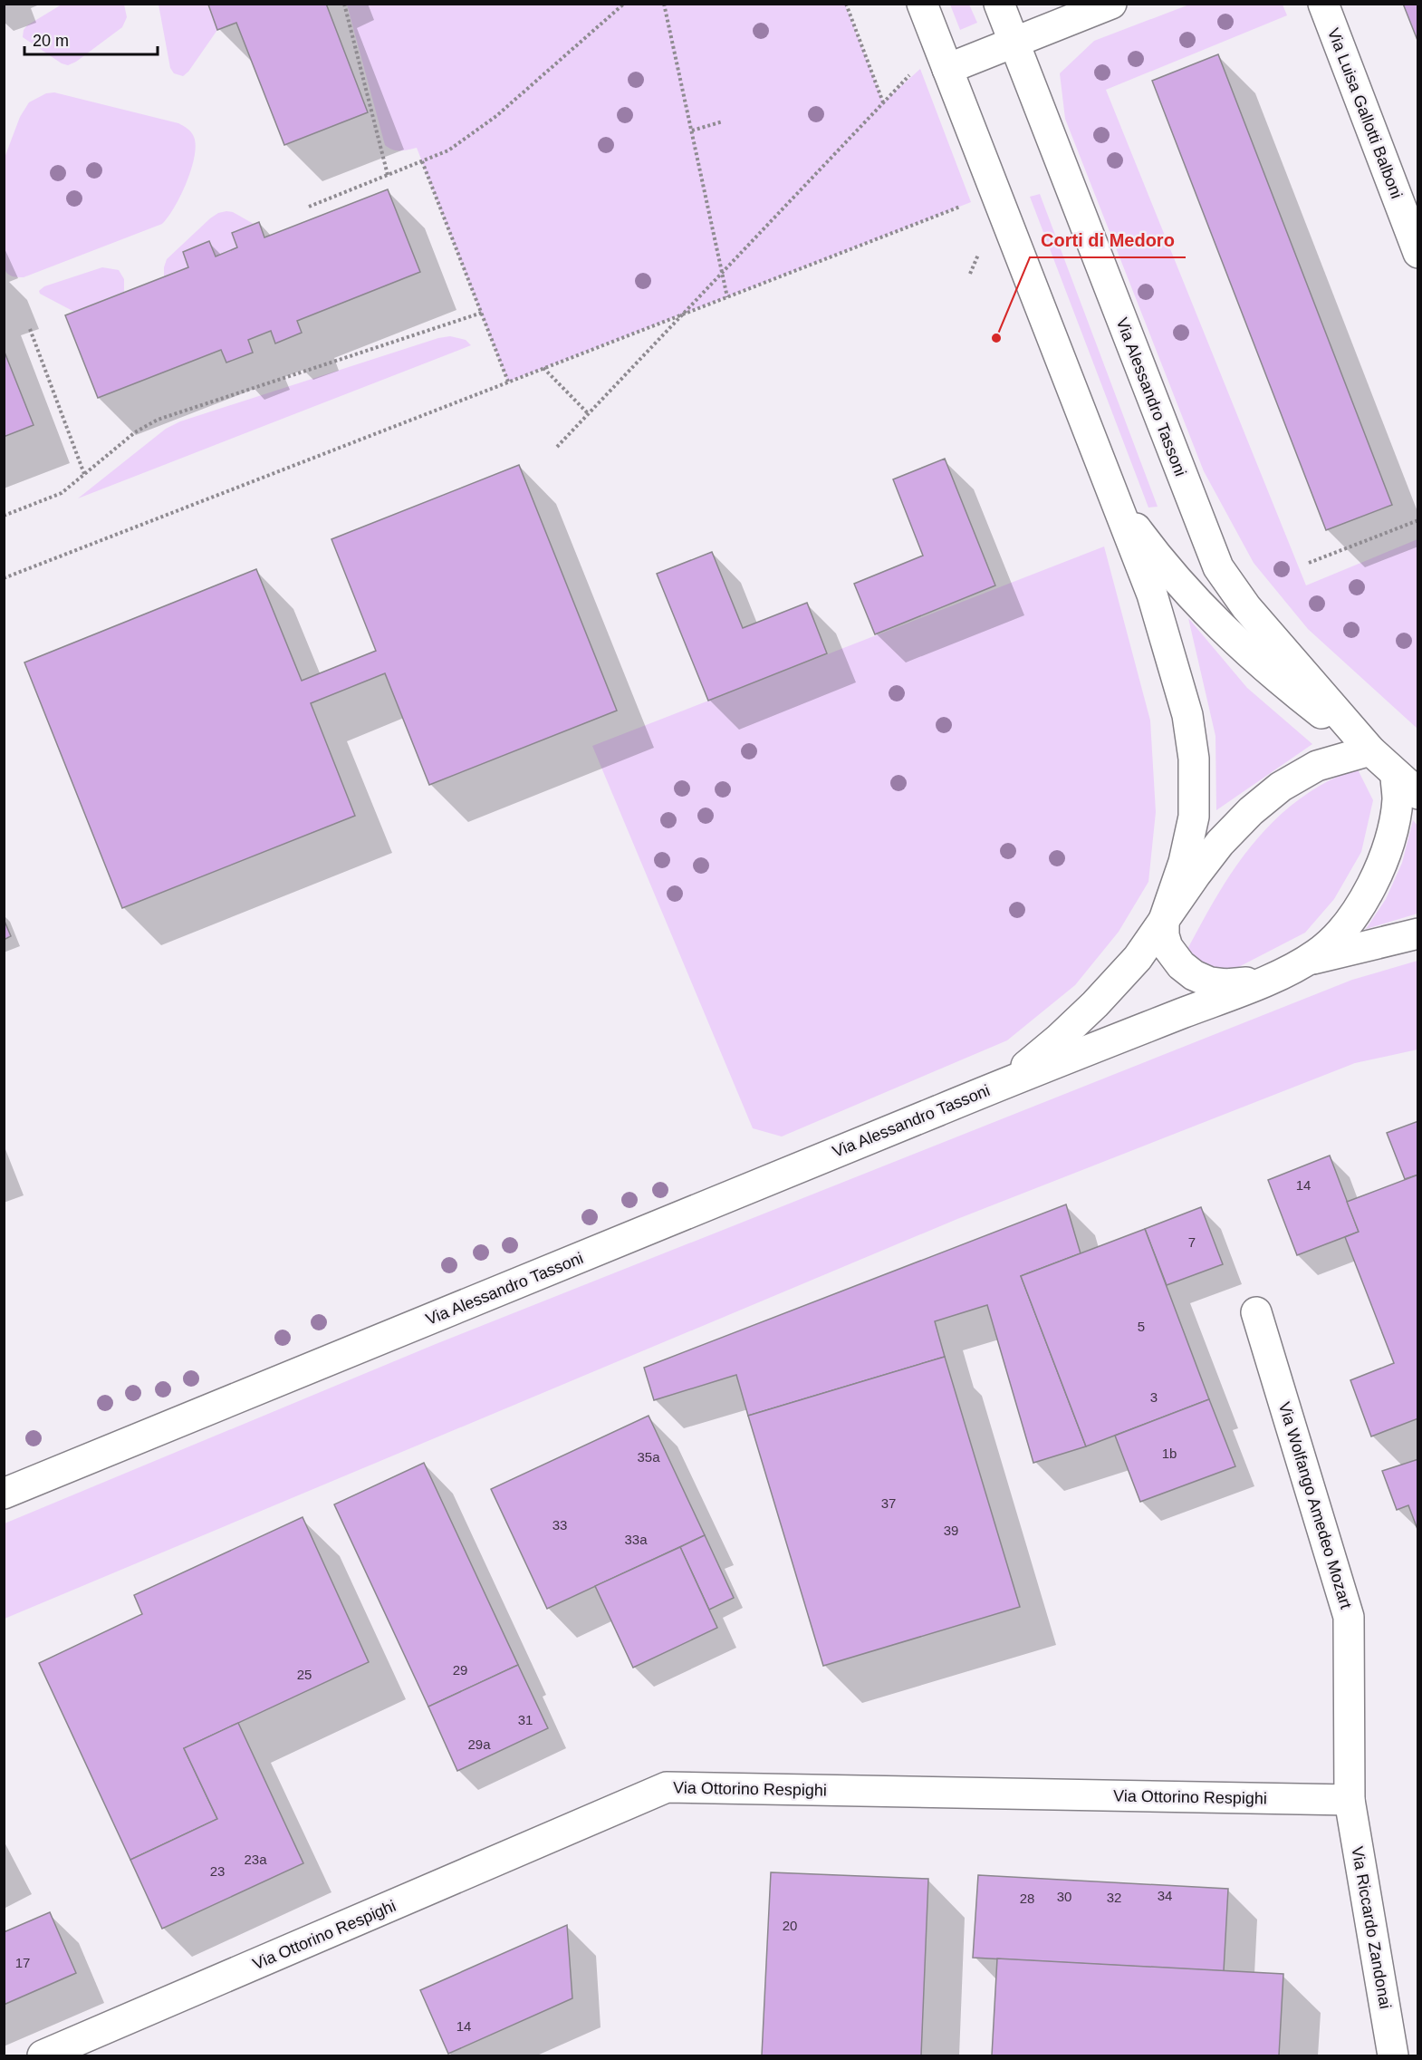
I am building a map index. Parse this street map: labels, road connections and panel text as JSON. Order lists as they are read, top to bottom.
{
  "streets": {
    "street": [
      "Via Luisa Gallotti Balboni",
      "Via Alessandro Tassoni",
      "Via Wolfango Amedeo Mozart",
      "Via Ottorino Respighi",
      "Via Riccardo Zandonai"
    ]
  },
  "crossings": [
    ["Via Wolfango Amedeo Mozart", "Via Ottorino Respighi"],
    ["Via Wolfango Amedeo Mozart", "Via Riccardo Zandonai"],
    ["Via Ottorino Respighi", "Via Riccardo Zandonai"]
  ],
  "places": ["Corti di Medoro"],
  "house_numbers": [
    "14",
    "7",
    "5",
    "3",
    "1b",
    "35a",
    "37",
    "33",
    "39",
    "33a",
    "29",
    "25",
    "31",
    "29a",
    "23a",
    "23",
    "34",
    "30",
    "32",
    "28",
    "20",
    "17",
    "14"
  ],
  "scale_bar": "20 m"
}
